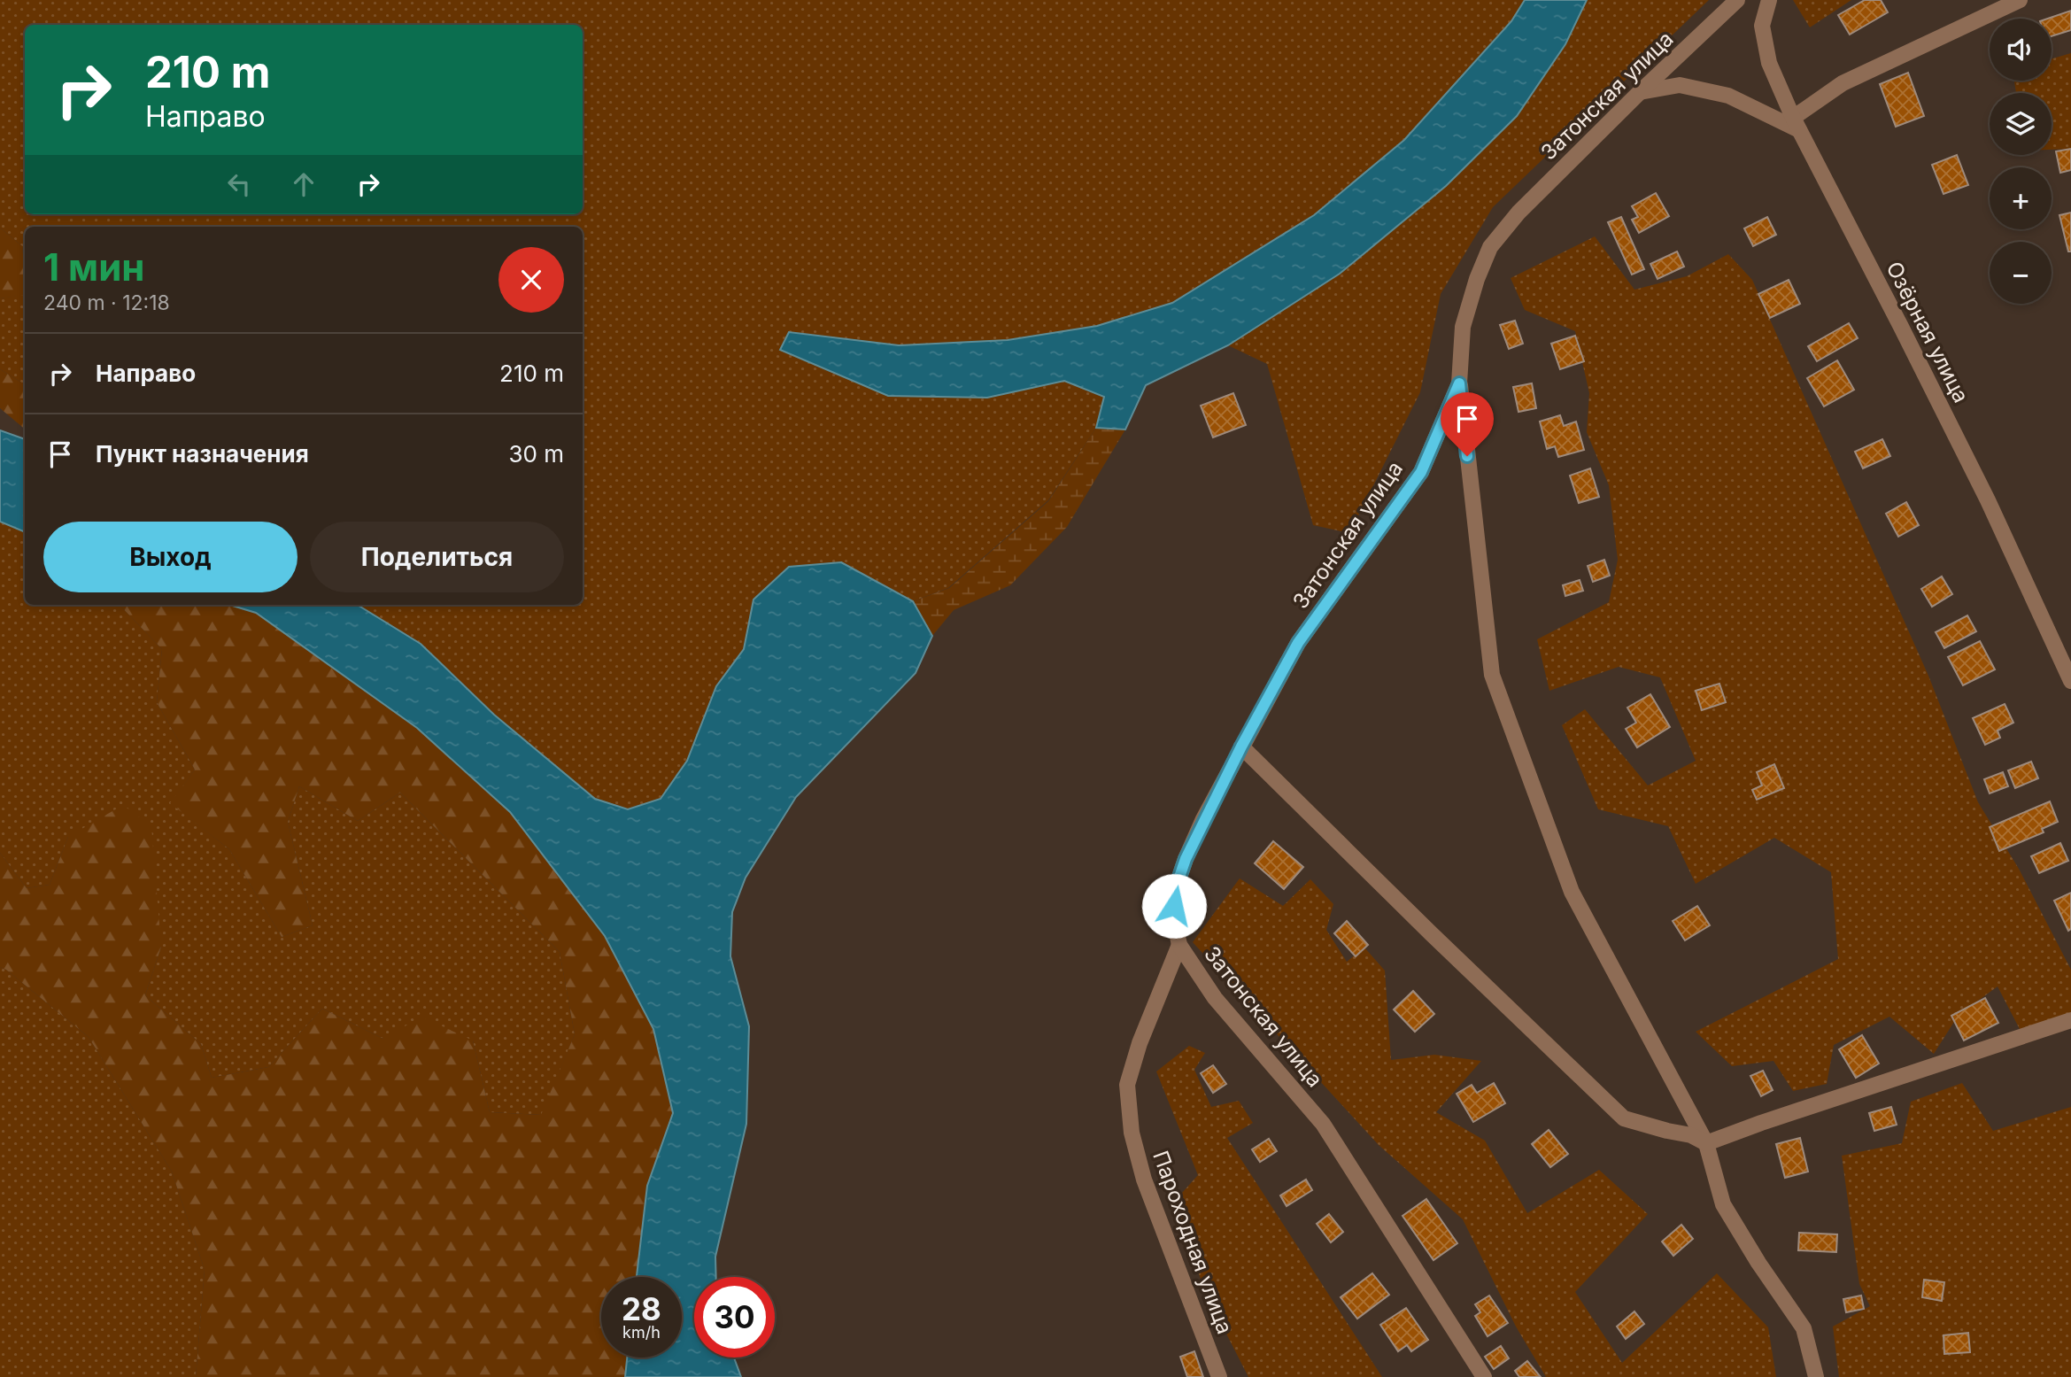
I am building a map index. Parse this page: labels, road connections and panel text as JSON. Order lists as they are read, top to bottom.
{
  "streets": {
    "street": ["Затонская улица", "Озёрная улица", "Пароходная улица"]
  },
  "crossings": [
    ["Затонская улица", "Пароходная улица"]
  ],
  "page": {
    "map_buttons": ["+", "−"],
    "turn": ["210 m", "Направо"],
    "heading": ["1 мин", "240 m · 12:18"],
    "list": [
      {
        "name": "Направо",
        "value": "210 m"
      },
      {
        "name": "Пункт назначения",
        "value": "30 m"
      }
    ],
    "buttons": ["Выход", "Поделиться"],
    "speed": "28 km/h",
    "limit": "30"
  }
}
